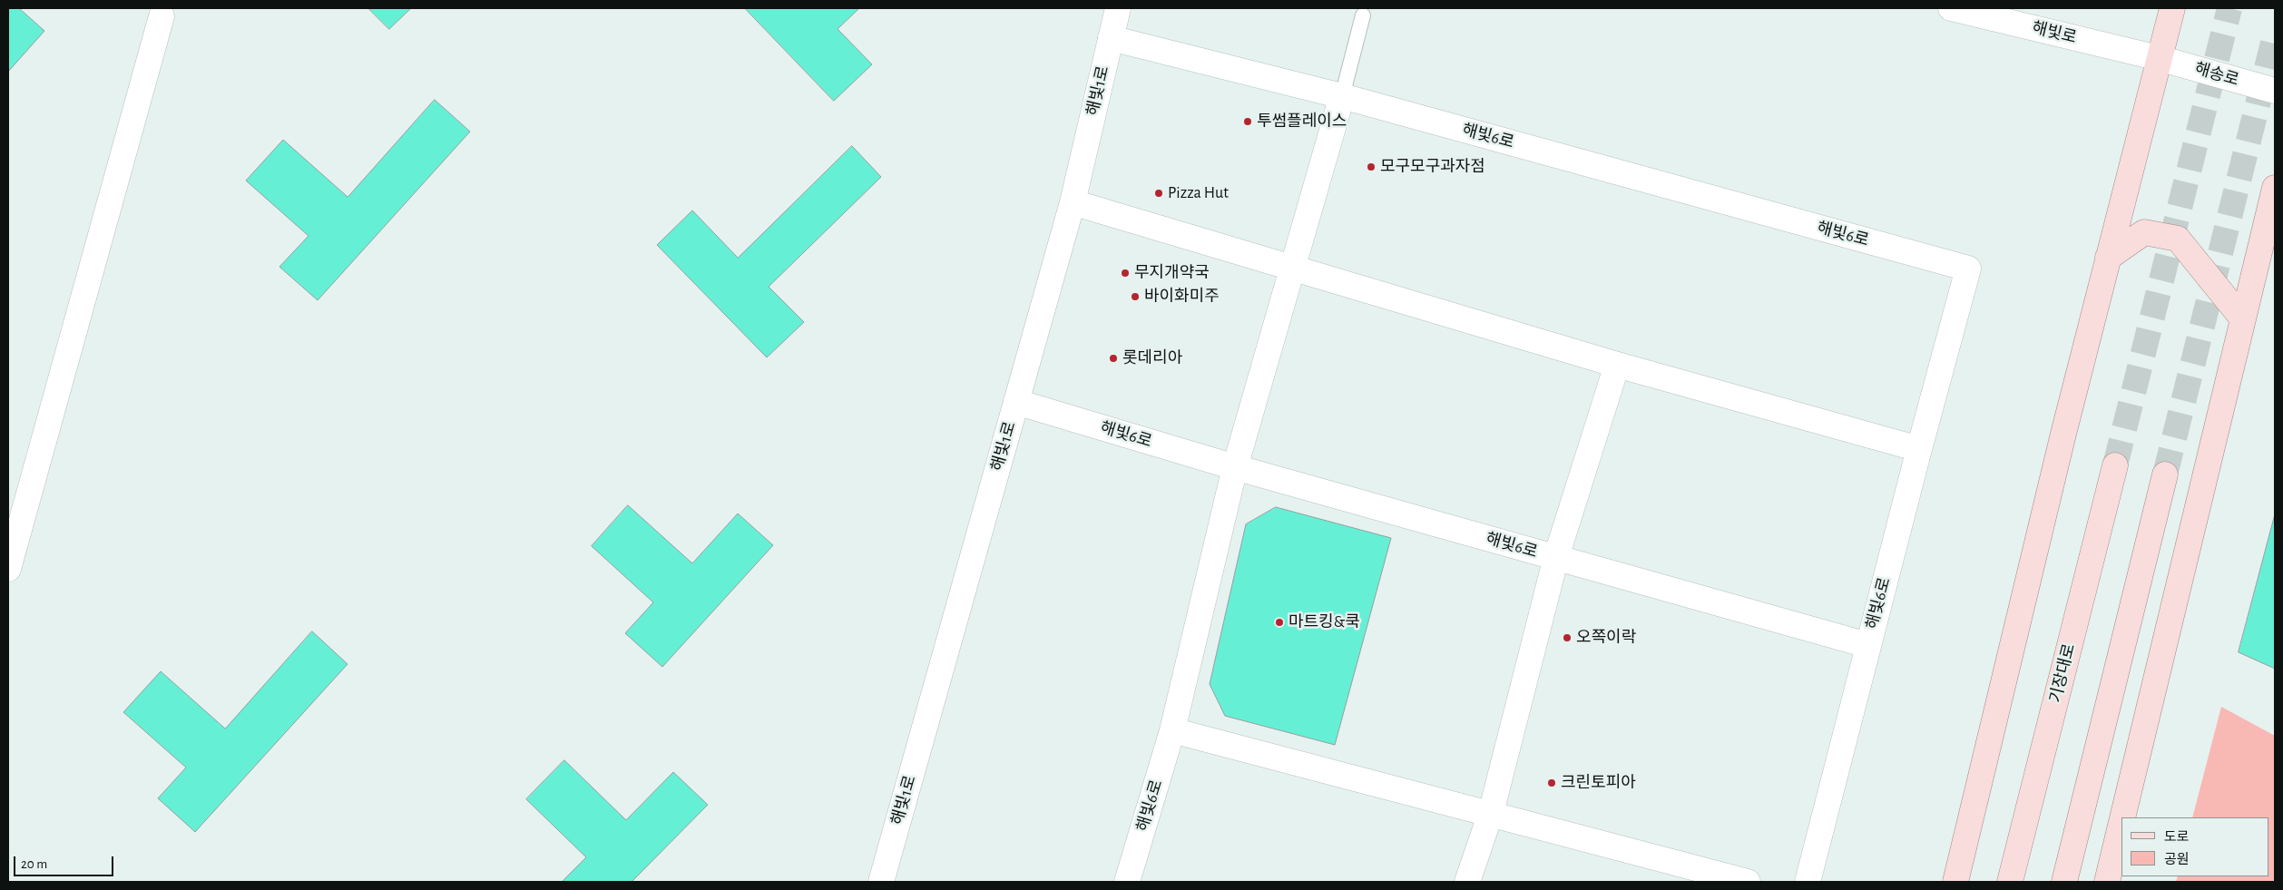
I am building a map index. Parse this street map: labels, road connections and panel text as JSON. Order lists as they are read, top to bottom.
{
  "streets": {
    "main road": ["기장대로"],
    "street": [
      "해빛로",
      "해송로",
      "해빛1로",
      "해빛6로"
    ]
  },
  "crossings": [
    ["해빛로", "해송로"],
    ["해빛1로", "해빛6로"]
  ],
  "places": [
    "투썸플레이스",
    "모구모구과자점",
    "Pizza Hut",
    "무지개약국",
    "바이화미주",
    "롯데리아",
    "마트킹&쿡",
    "오쪽이락",
    "크린토피아"
  ],
  "legend": ["도로", "공원"],
  "scale_bar": "20 m"
}
